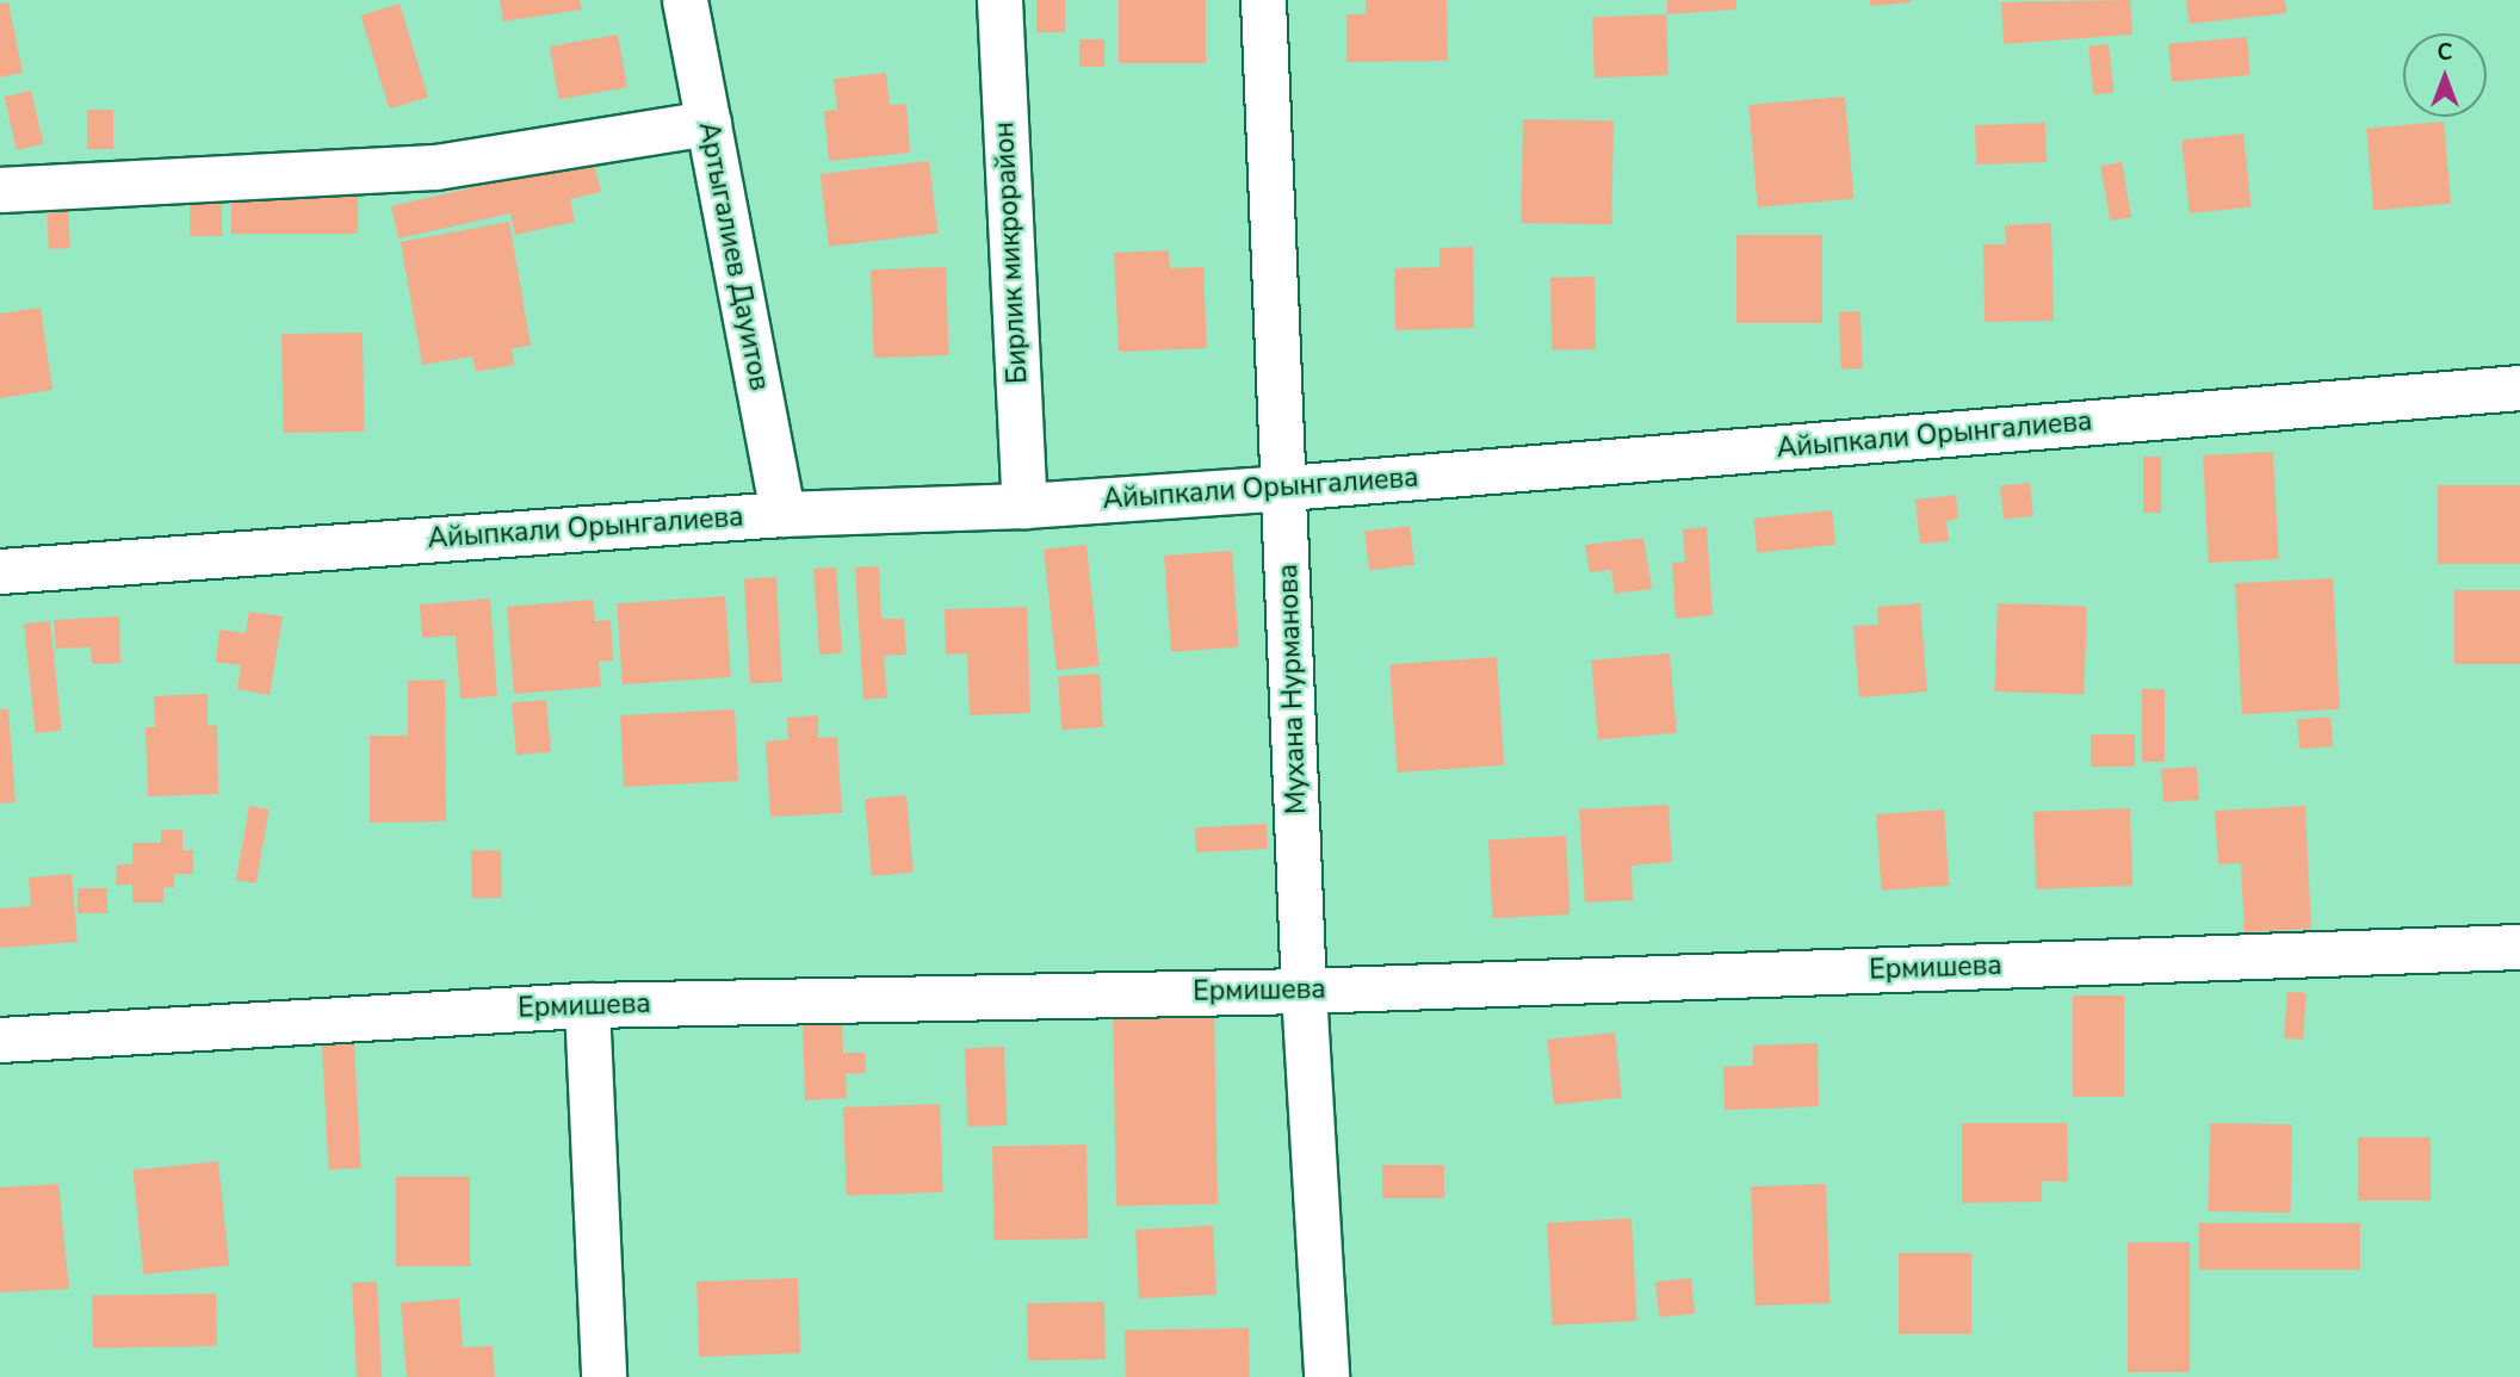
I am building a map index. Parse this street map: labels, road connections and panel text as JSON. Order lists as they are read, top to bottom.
{
  "streets": {
    "street": [
      "Бирлик микрорайон",
      "Артыгалиев Дауитов",
      "Айыпкали Орынгалиева",
      "Мухана Нурманова",
      "Ермишева"
    ]
  },
  "crossings": [
    ["Бирлик микрорайон", "Айыпкали Орынгалиева"],
    ["Артыгалиев Дауитов", "Айыпкали Орынгалиева"],
    ["Айыпкали Орынгалиева", "Мухана Нурманова"],
    ["Мухана Нурманова", "Ермишева"]
  ],
  "north": "top"
}
